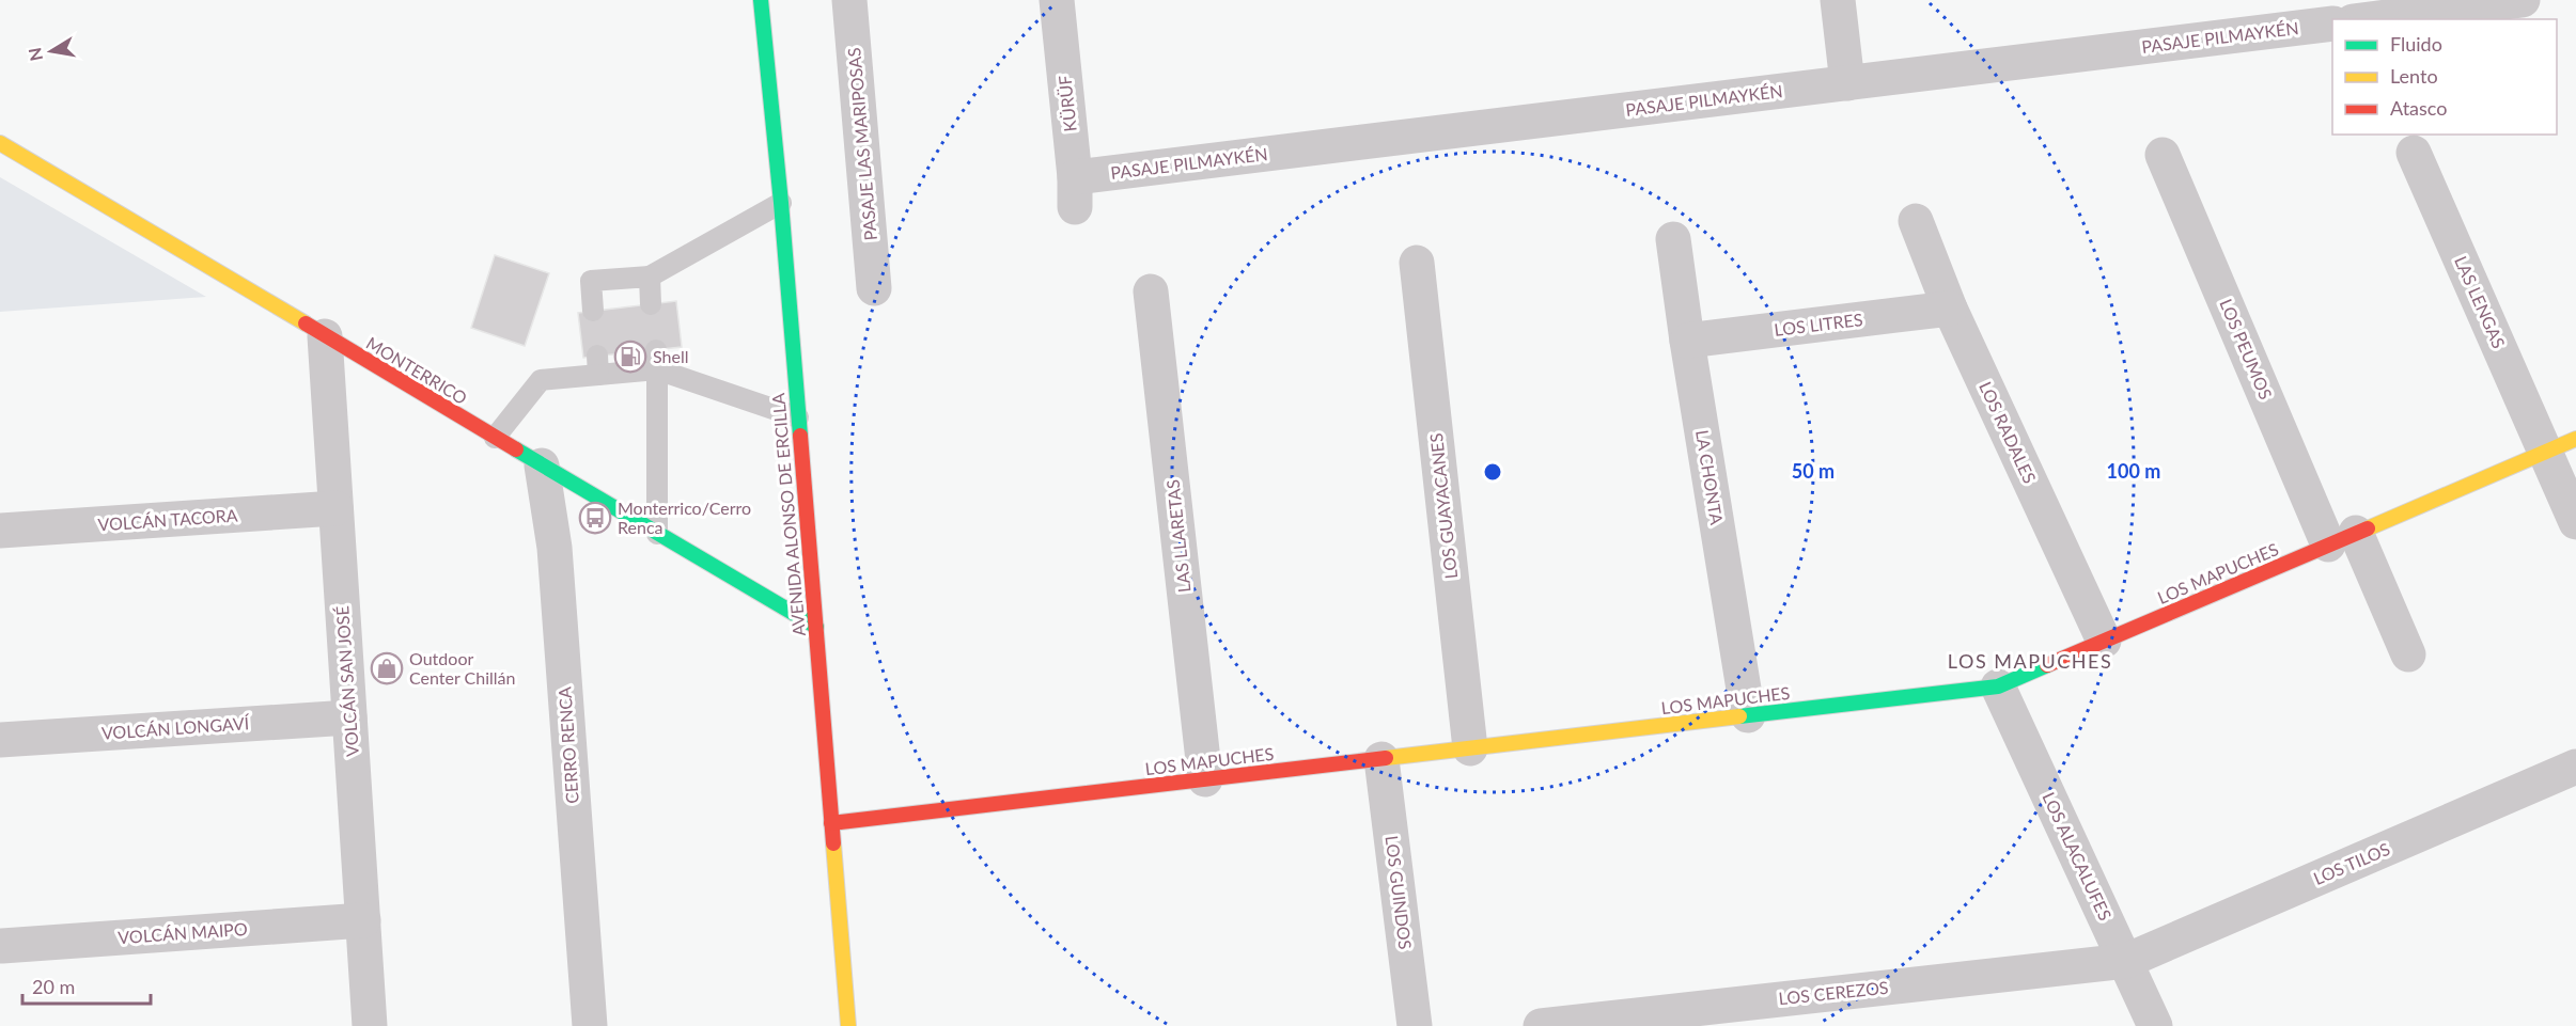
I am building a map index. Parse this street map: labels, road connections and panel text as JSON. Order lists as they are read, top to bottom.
{
  "streets": {
    "street": [
      "PASAJE PILMAYKÉN",
      "KÜRÜF",
      "PASAJE LAS MARIPOSAS",
      "LAS LENGAS",
      "LOS LITRES",
      "LOS PEUMOS",
      "MONTERRICO",
      "LOS RADALES",
      "LA CHONTA",
      "LOS GUAYACANES",
      "AVENIDA ALONSO DE ERCILLA",
      "VOLCÁN TACORA",
      "LAS LLARETAS",
      "LOS MAPUCHES",
      "VOLCÁN SAN JOSÉ",
      "VOLCÁN LONGAVÍ",
      "CERRO RENCA",
      "LOS ALACALUFES",
      "LOS TILOS",
      "LOS GUINDOS",
      "VOLCÁN MAIPO",
      "LOS CEREZOS"
    ]
  },
  "crossings": [
    ["PASAJE PILMAYKÉN", "KÜRÜF"],
    ["LAS LENGAS", "LOS MAPUCHES"],
    ["LOS LITRES", "LOS RADALES"],
    ["LOS LITRES", "LA CHONTA"],
    ["LOS PEUMOS", "LOS MAPUCHES"],
    ["MONTERRICO", "AVENIDA ALONSO DE ERCILLA"],
    ["MONTERRICO", "VOLCÁN SAN JOSÉ"],
    ["MONTERRICO", "CERRO RENCA"],
    ["LOS RADALES", "LOS MAPUCHES"],
    ["LA CHONTA", "LOS MAPUCHES"],
    ["LOS GUAYACANES", "LOS MAPUCHES"],
    ["AVENIDA ALONSO DE ERCILLA", "LOS MAPUCHES"],
    ["VOLCÁN TACORA", "VOLCÁN SAN JOSÉ"],
    ["LAS LLARETAS", "LOS MAPUCHES"],
    ["LOS MAPUCHES", "LOS ALACALUFES"],
    ["LOS MAPUCHES", "LOS GUINDOS"],
    ["VOLCÁN SAN JOSÉ", "VOLCÁN LONGAVÍ"],
    ["VOLCÁN SAN JOSÉ", "VOLCÁN MAIPO"],
    ["LOS ALACALUFES", "LOS TILOS"],
    ["LOS ALACALUFES", "LOS CEREZOS"],
    ["LOS TILOS", "LOS CEREZOS"]
  ],
  "districts": ["LOS MAPUCHES"],
  "places": {
    "fuel station": ["Shell"],
    "bus stop": ["Monterrico/Cerro Renca"],
    "shop": ["Outdoor Center Chillán"]
  },
  "legend": ["Fluido", "Lento", "Atasco"],
  "scale_bar": "20 m",
  "north": "left",
  "rings": ["50 m", "100 m"]
}
